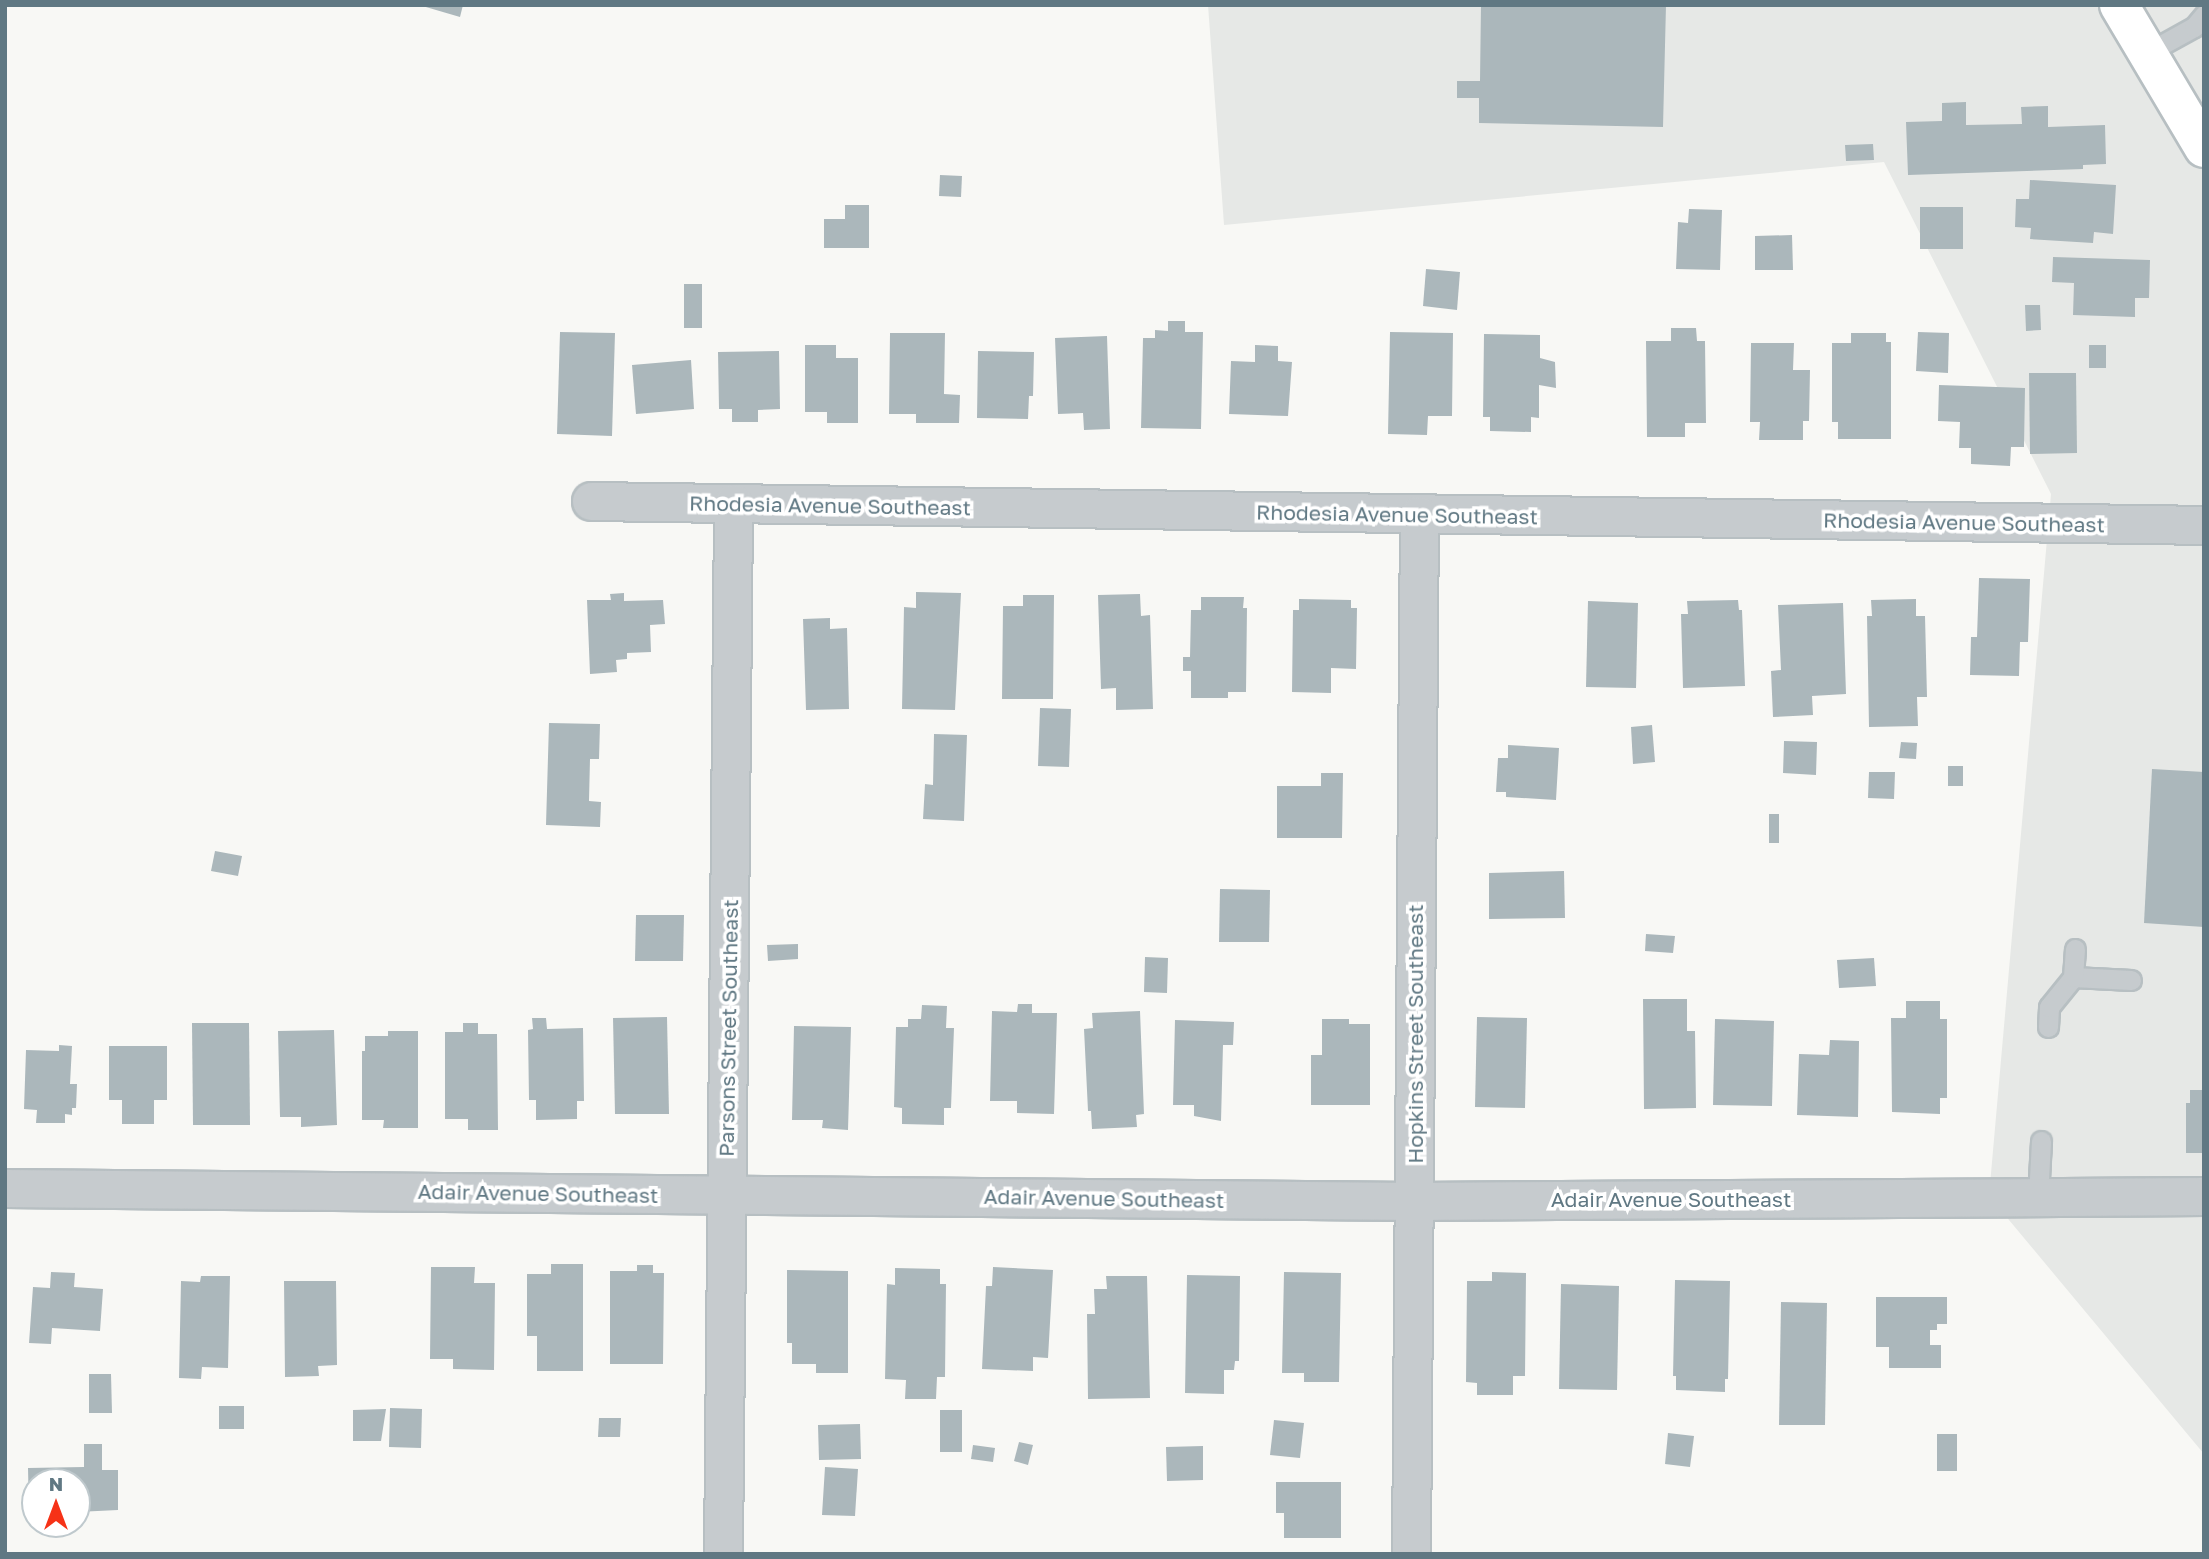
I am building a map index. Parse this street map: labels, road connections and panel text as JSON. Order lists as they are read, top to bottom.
{
  "streets": {
    "street": [
      "Rhodesia Avenue Southeast",
      "Parsons Street Southeast",
      "Hopkins Street Southeast",
      "Adair Avenue Southeast"
    ]
  },
  "crossings": [
    ["Rhodesia Avenue Southeast", "Parsons Street Southeast"],
    ["Rhodesia Avenue Southeast", "Hopkins Street Southeast"],
    ["Parsons Street Southeast", "Adair Avenue Southeast"],
    ["Hopkins Street Southeast", "Adair Avenue Southeast"]
  ],
  "north": "top"
}
